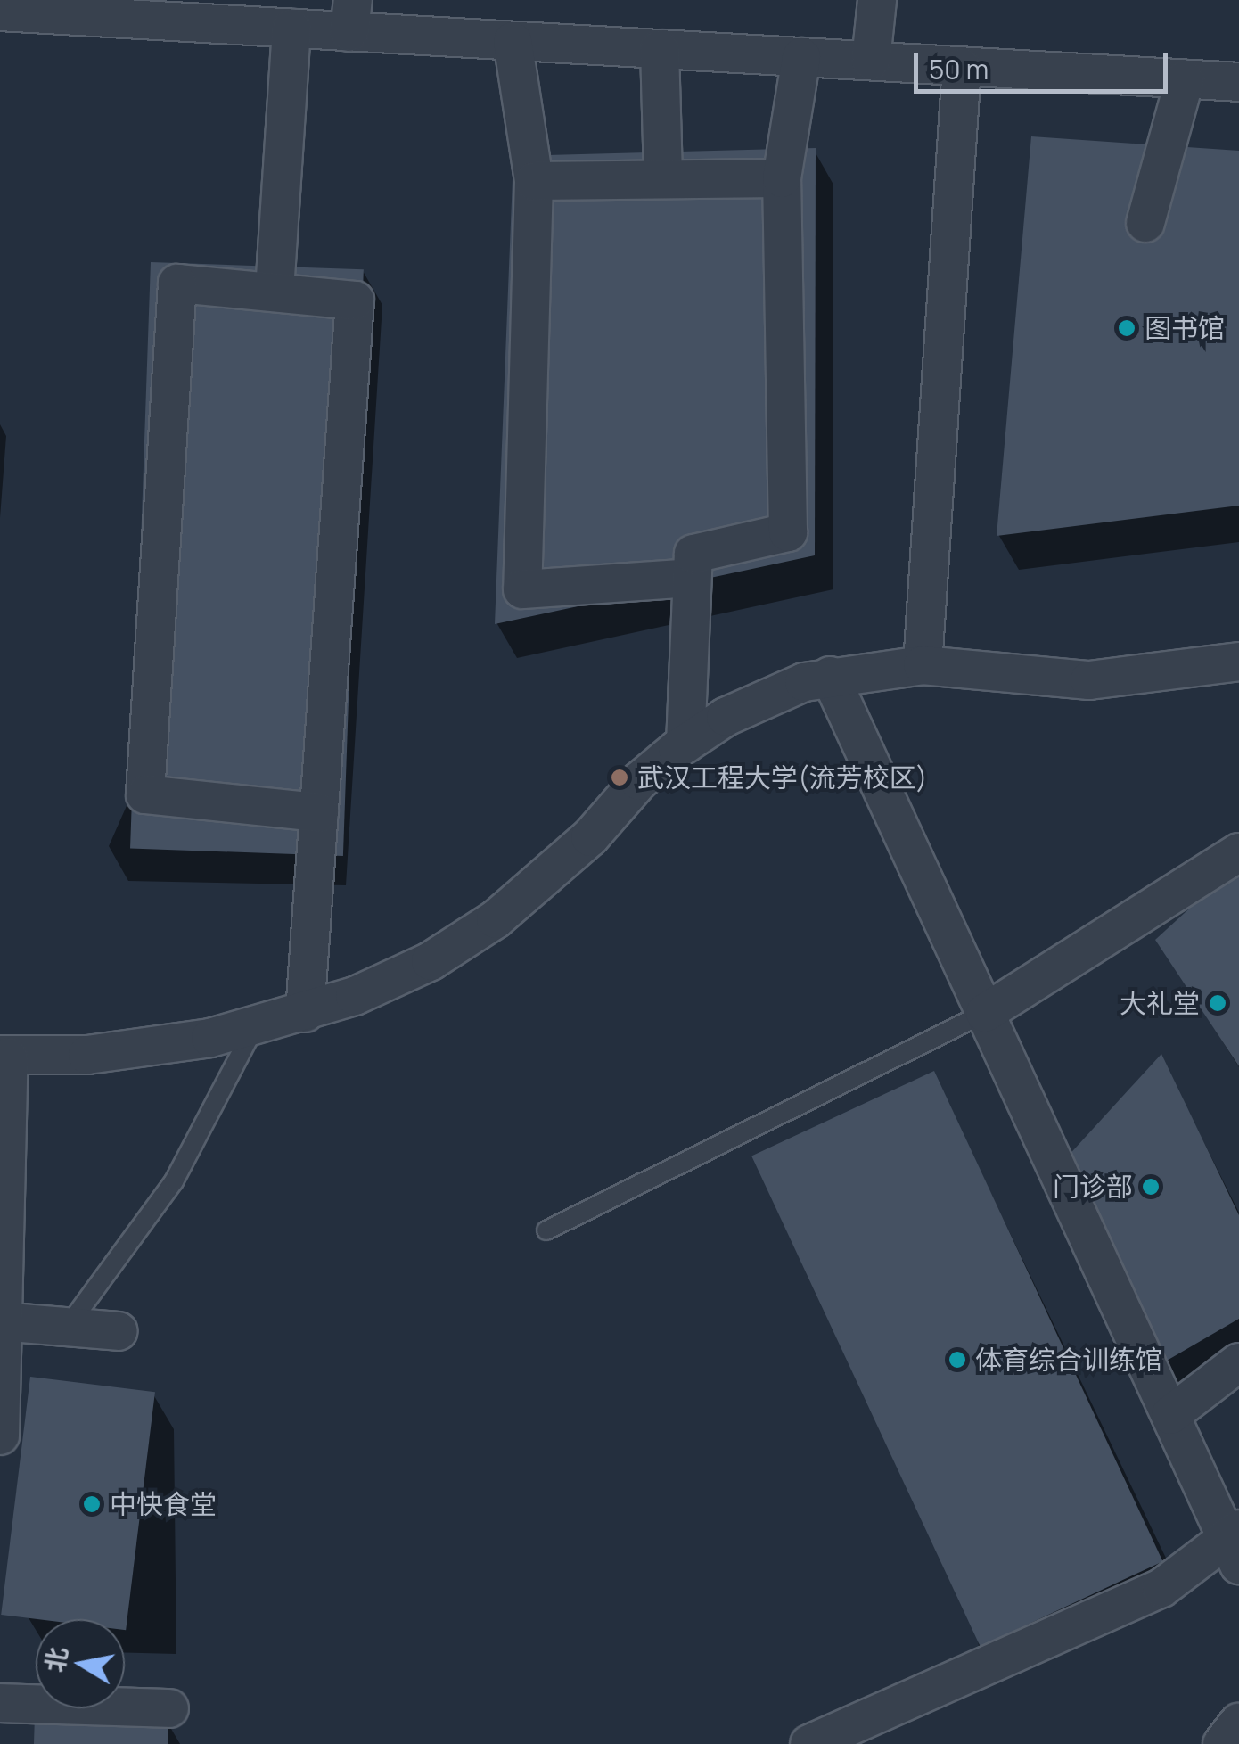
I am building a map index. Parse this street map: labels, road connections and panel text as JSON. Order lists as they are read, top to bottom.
{
  "places": [
    "图书馆",
    "武汉工程大学(流芳校区)",
    "大礼堂",
    "门诊部",
    "体育综合训练馆",
    "中快食堂"
  ],
  "scale_bar": "50 m",
  "north": "left"
}
